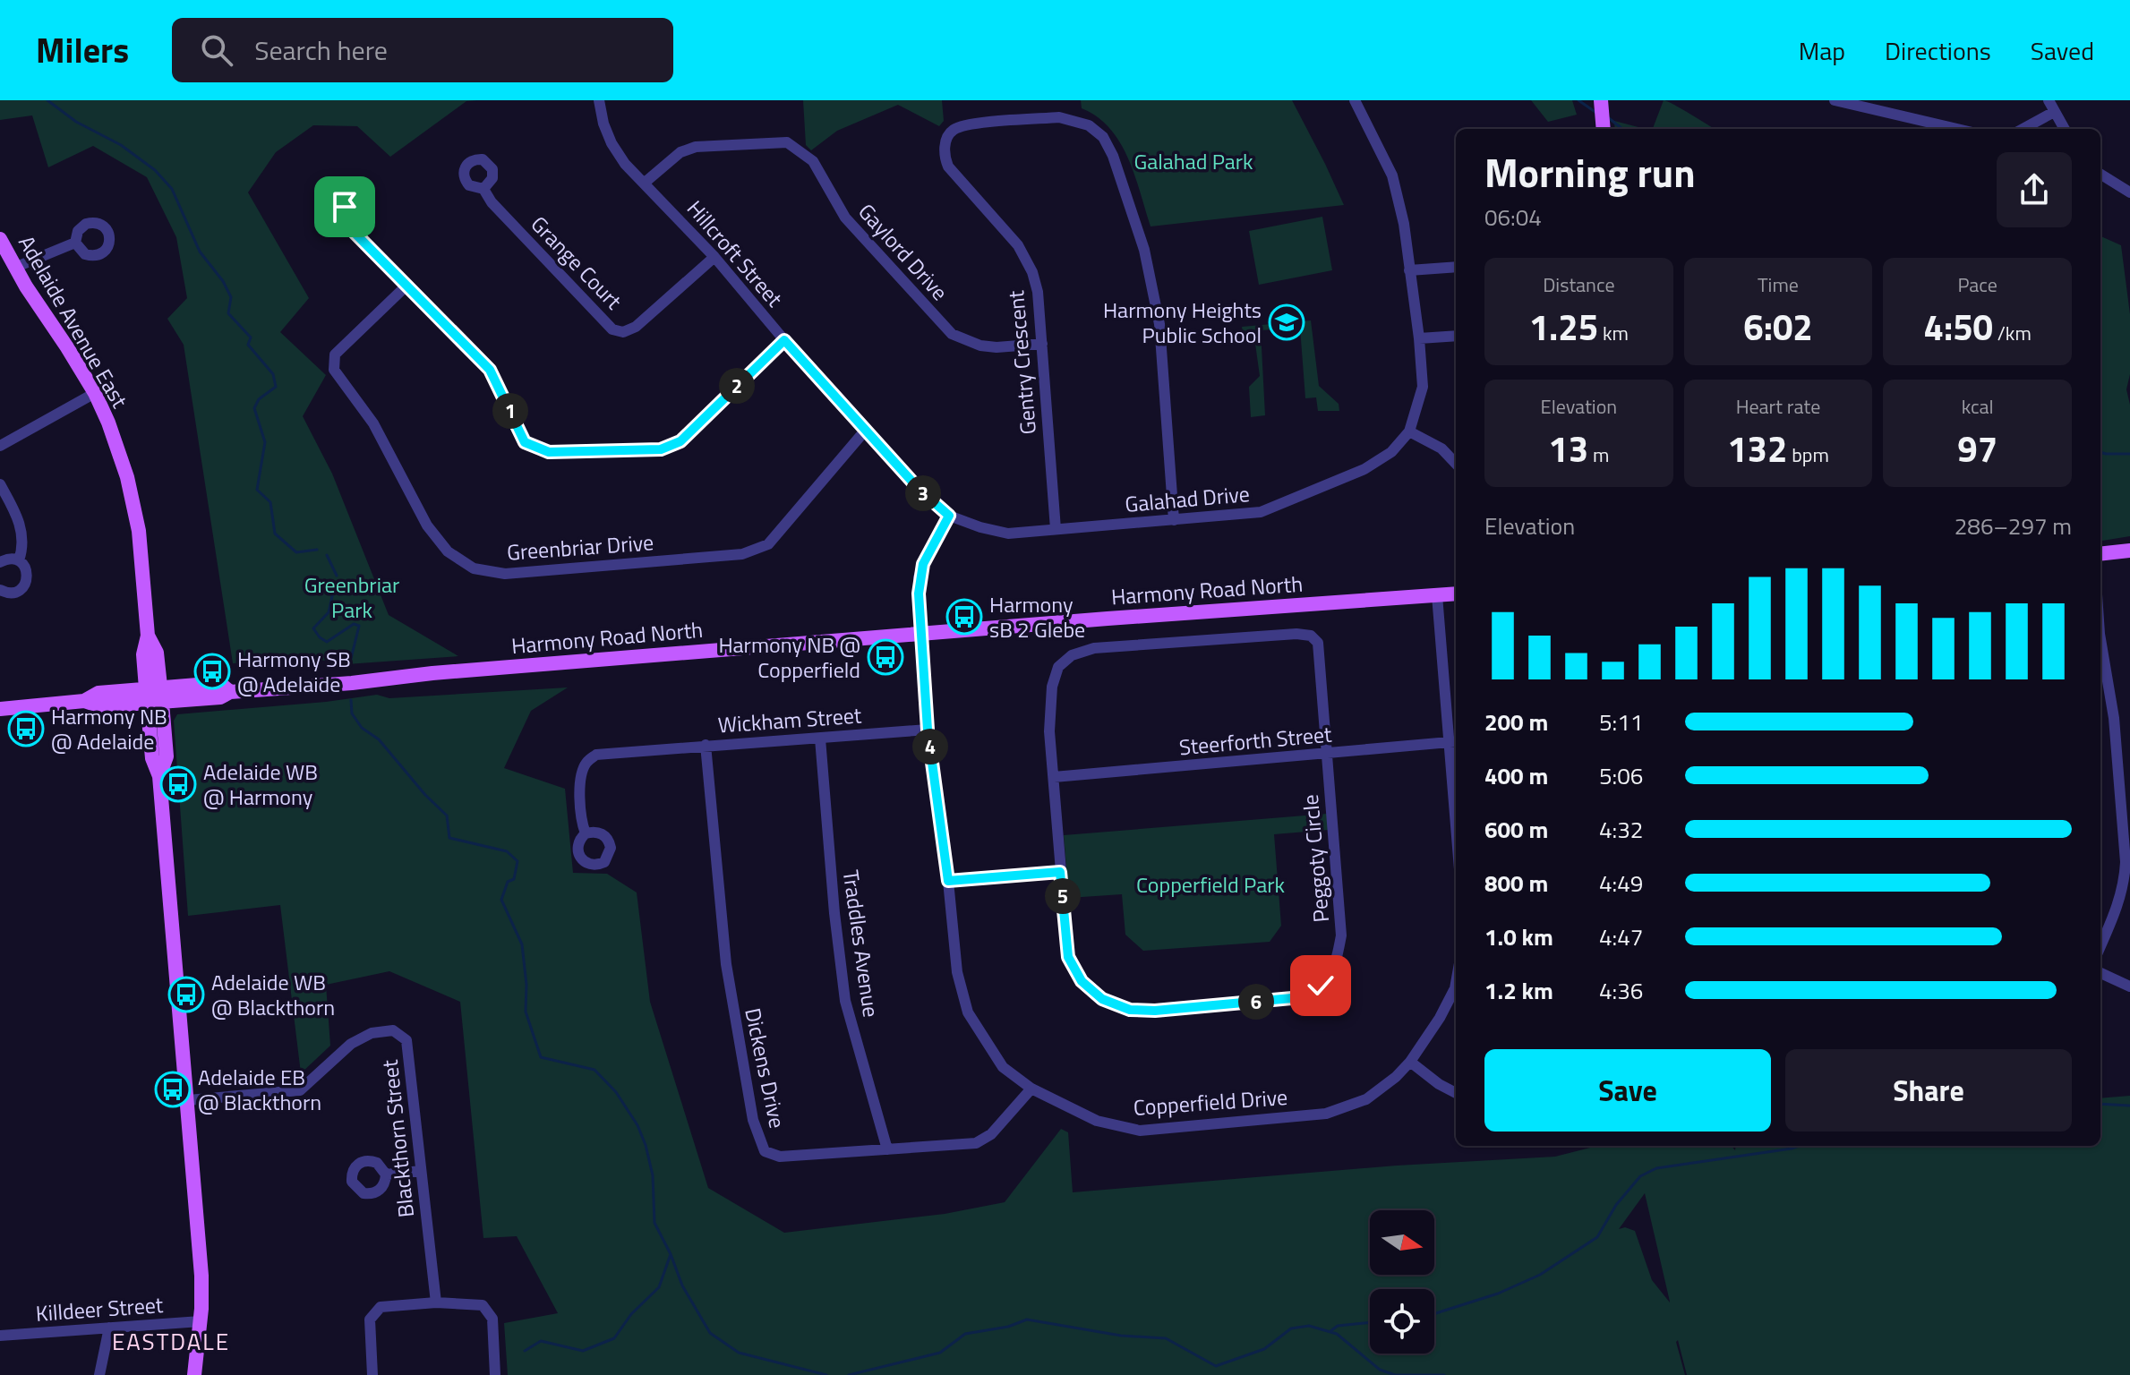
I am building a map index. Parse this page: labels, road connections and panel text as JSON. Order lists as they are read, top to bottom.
{
  "streets": {
    "main road": ["Adelaide Avenue East", "Harmony Road North"],
    "street": [
      "Gaylord Drive",
      "Hillcroft Street",
      "Grange Court",
      "Gentry Crescent",
      "Galahad Drive",
      "Greenbriar Drive",
      "Wickham Street",
      "Steerforth Street",
      "Peggoty Circle",
      "Traddles Avenue",
      "Dickens Drive",
      "Copperfield Drive",
      "Blackthorn Street",
      "Killdeer Street"
    ]
  },
  "crossings": [
    ["Gaylord Drive", "Hillcroft Street"],
    ["Gaylord Drive", "Gentry Crescent"],
    ["Hillcroft Street", "Grange Court"],
    ["Hillcroft Street", "Galahad Drive"],
    ["Hillcroft Street", "Greenbriar Drive"],
    ["Hillcroft Street", "Copperfield Drive"],
    ["Adelaide Avenue East", "Harmony Road North"],
    ["Adelaide Avenue East", "Blackthorn Street"],
    ["Adelaide Avenue East", "Killdeer Street"],
    ["Gentry Crescent", "Galahad Drive"],
    ["Galahad Drive", "Copperfield Drive"],
    ["Harmony Road North", "Copperfield Drive"],
    ["Wickham Street", "Traddles Avenue"],
    ["Wickham Street", "Dickens Drive"],
    ["Wickham Street", "Copperfield Drive"],
    ["Steerforth Street", "Peggoty Circle"],
    ["Traddles Avenue", "Dickens Drive"],
    ["Dickens Drive", "Copperfield Drive"]
  ],
  "districts": ["EASTDALE"],
  "parks": ["Galahad Park", "Greenbriar Park", "Copperfield Park"],
  "places": {
    "school or university": ["Harmony Heights Public School"],
    "bus stop": [
      "Harmony sB 2 Glebe",
      "Harmony NB @ Copperfield",
      "Harmony SB @ Adelaide",
      "Harmony NB @ Adelaide",
      "Adelaide WB @ Harmony",
      "Adelaide WB @ Blackthorn",
      "Adelaide EB @ Blackthorn"
    ]
  },
  "north": "right",
  "page": {
    "header": "Milers",
    "search": "Search here",
    "nav": ["Map", "Directions", "Saved"],
    "heading": ["Morning run", "06:04"],
    "stats": [
      ["Distance", "1.25 km"],
      ["Time", "6:02"],
      ["Pace", "4:50 /km"],
      ["Elevation", "13 m"],
      ["Heart rate", "132 bpm"],
      ["kcal", "97"]
    ],
    "pins": [
      "2",
      "1",
      "3",
      "4",
      "5",
      "6"
    ],
    "chart": ["Elevation", "286–297 m"],
    "list": [
      {
        "name": "200 m",
        "note": "5:11"
      },
      {
        "name": "400 m",
        "note": "5:06"
      },
      {
        "name": "600 m",
        "note": "4:32"
      },
      {
        "name": "800 m",
        "note": "4:49"
      },
      {
        "name": "1.0 km",
        "note": "4:47"
      },
      {
        "name": "1.2 km",
        "note": "4:36"
      }
    ],
    "buttons": ["Save", "Share"]
  }
}
